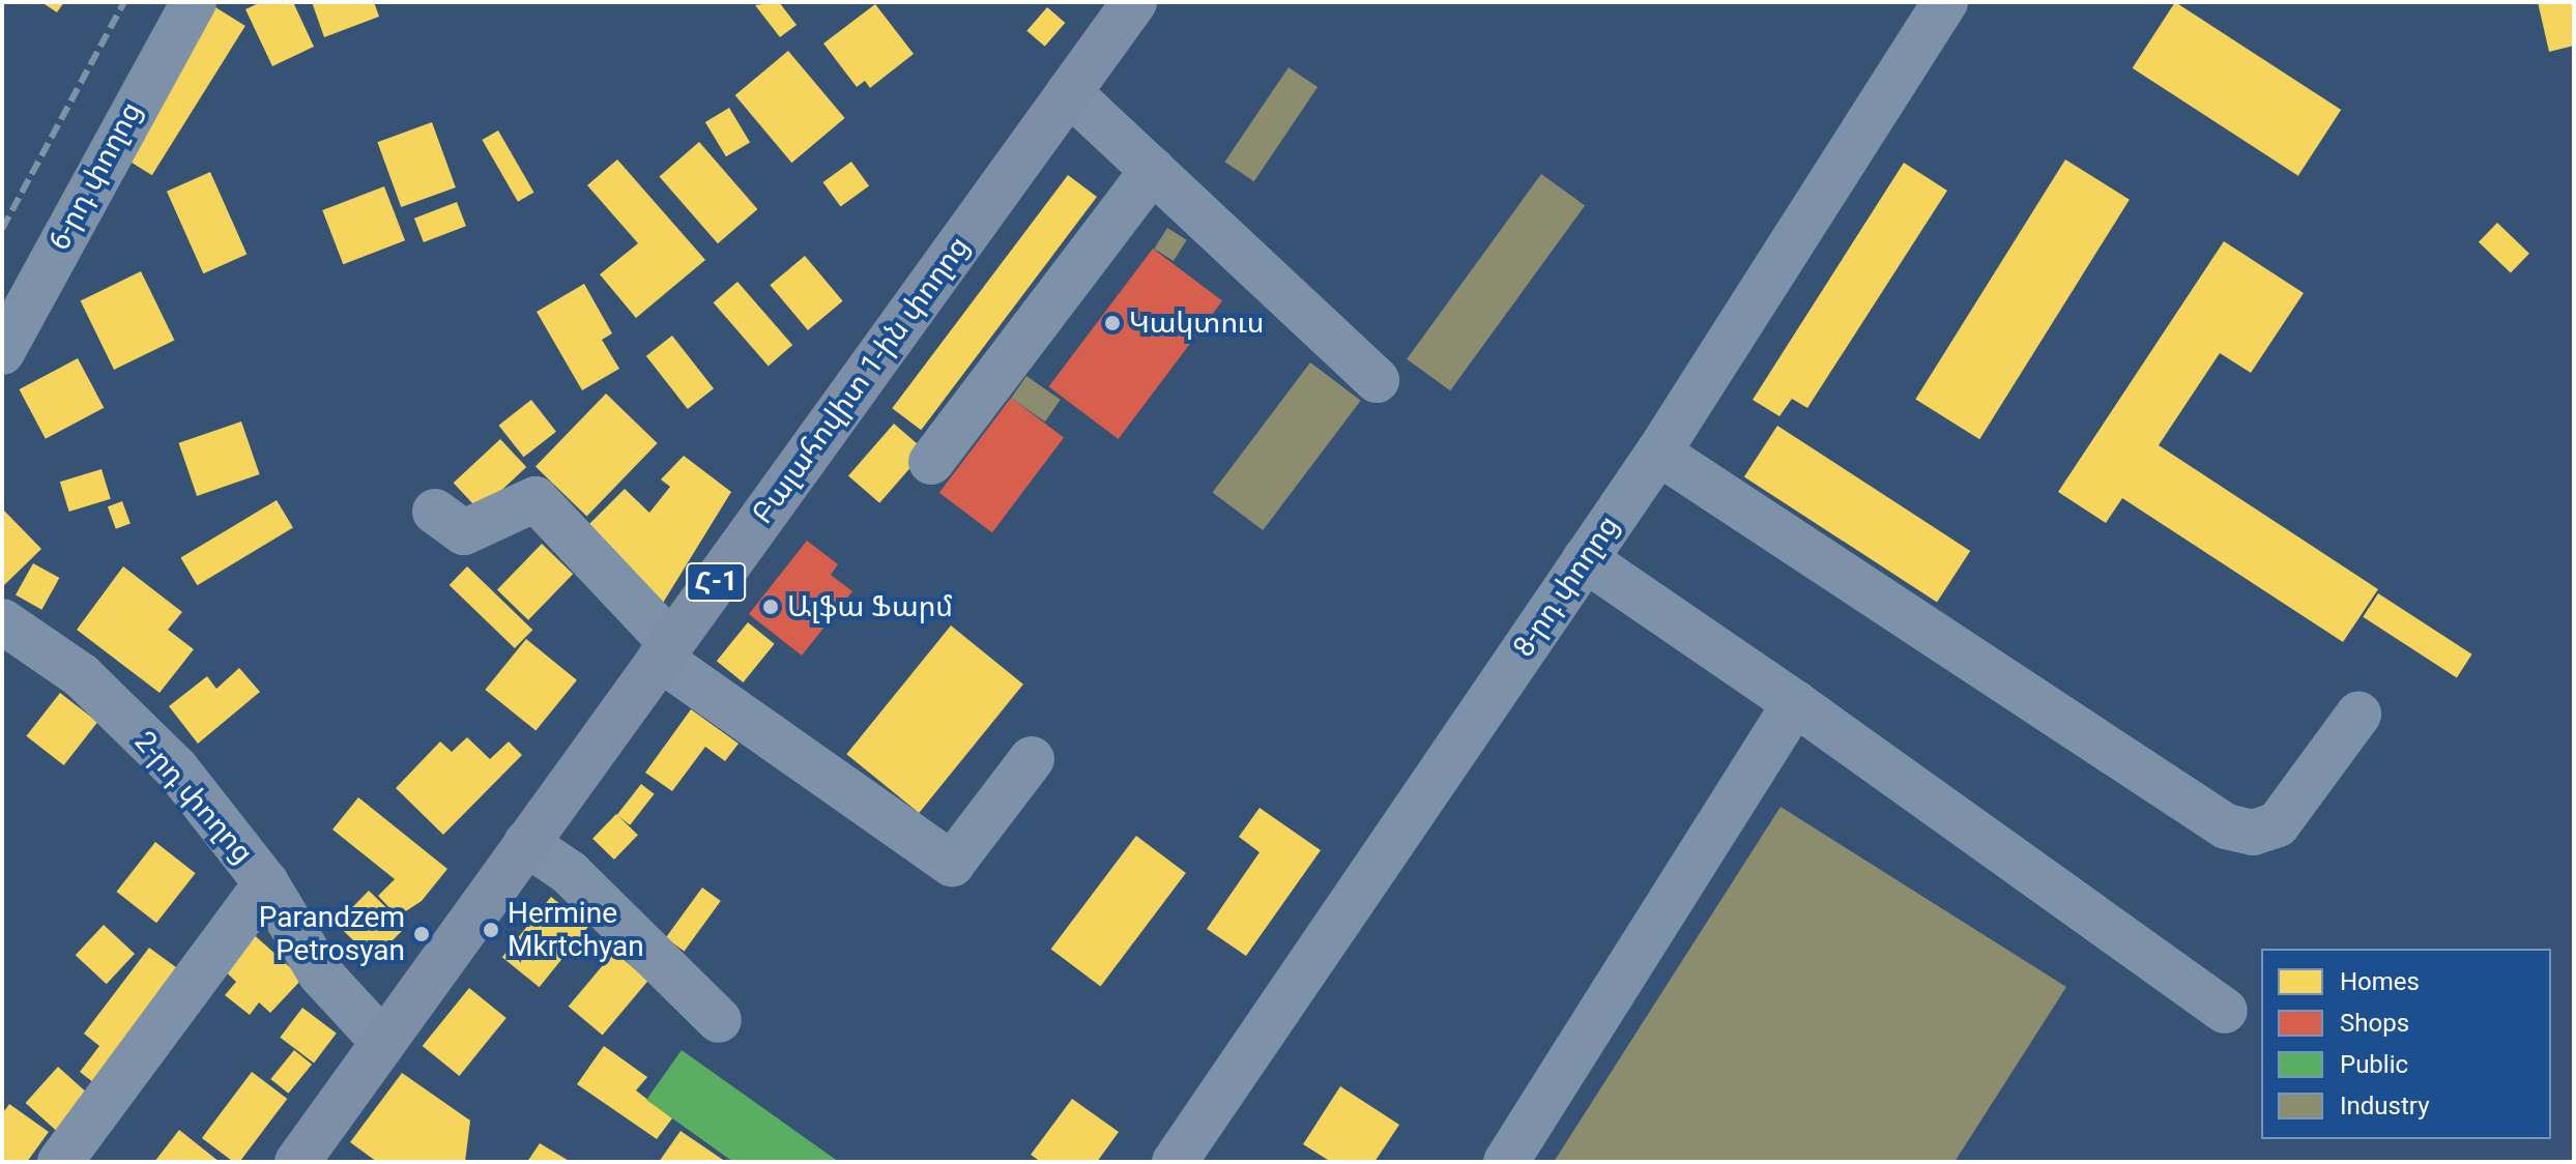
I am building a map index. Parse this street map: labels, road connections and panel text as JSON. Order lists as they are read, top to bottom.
{
  "streets": {
    "main road": ["Բալահովիտ 1-ին փողոց", "Հ-1"],
    "street": ["6-րդ փողոց", "8-րդ փողոց", "2-րդ փողոց"]
  },
  "crossings": [
    ["Բալահովիտ 1-ին փողոց", "2-րդ փողոց"]
  ],
  "places": [
    "Կակտուս",
    "Ալֆա Ֆարմ",
    "Hermine Mkrtchyan",
    "Parandzem Petrosyan"
  ],
  "legend": [
    "Homes",
    "Shops",
    "Public",
    "Industry"
  ]
}
